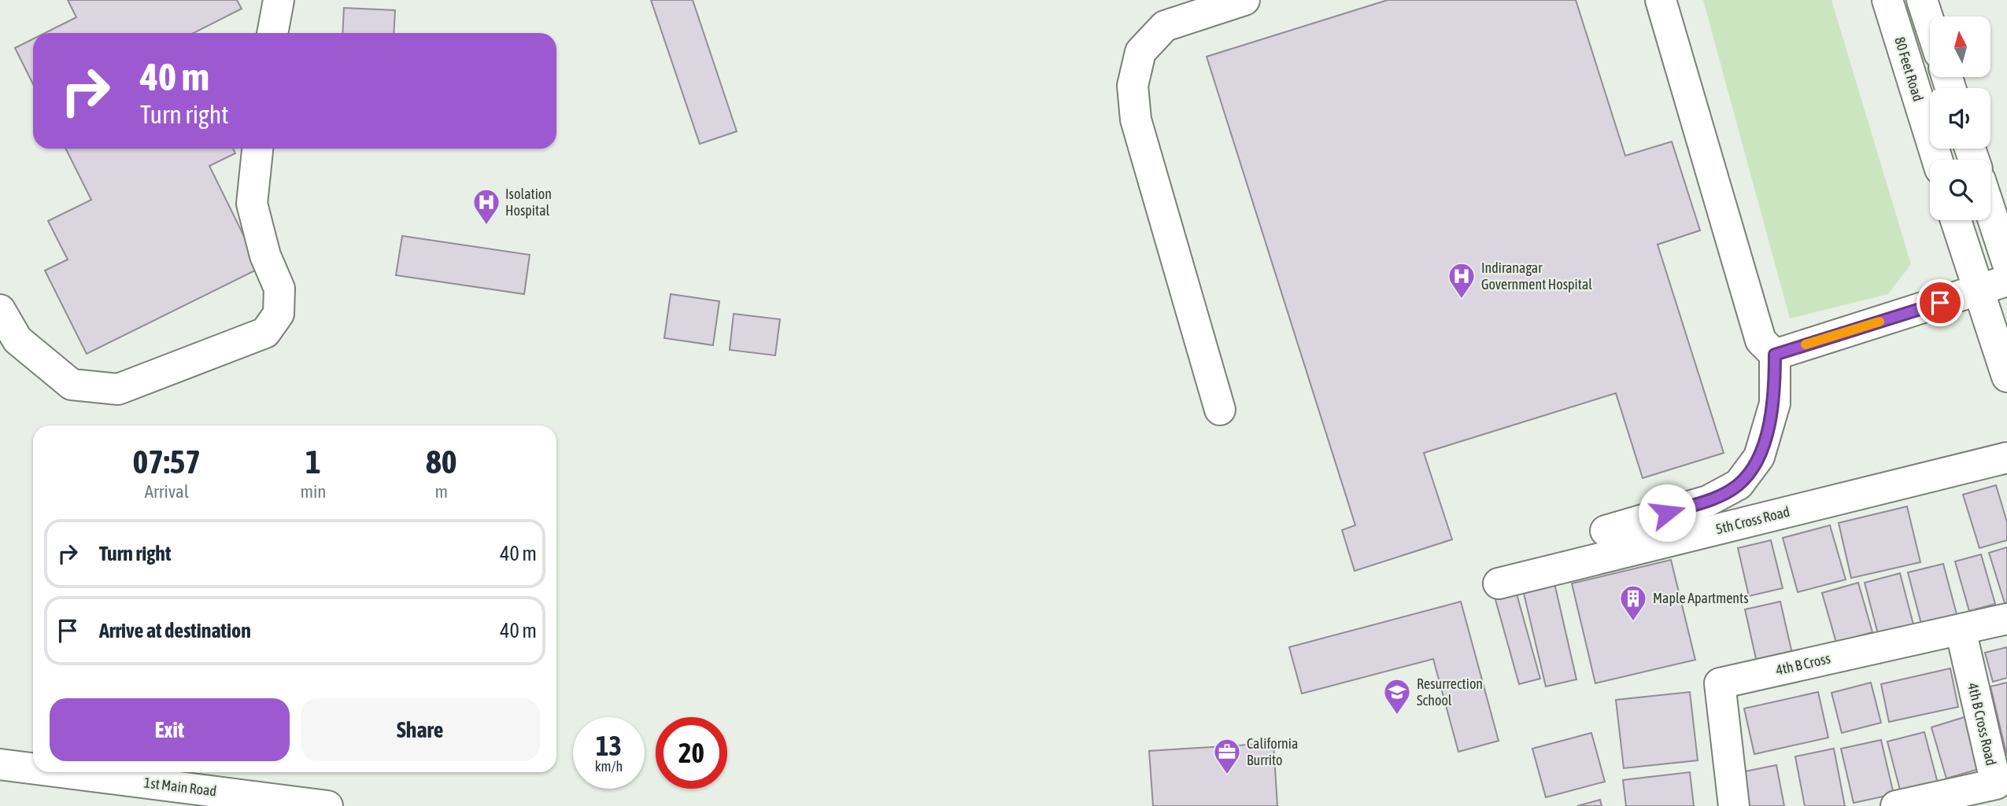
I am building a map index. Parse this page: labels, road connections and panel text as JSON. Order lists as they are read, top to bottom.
{
  "streets": {
    "street": [
      "80 Feet Road",
      "5th Cross Road",
      "4th B Cross",
      "4th B Cross Road",
      "1st Main Road"
    ]
  },
  "crossings": [
    ["4th B Cross", "4th B Cross Road"]
  ],
  "places": {
    "hospital": ["Isolation Hospital", "Indiranagar Government Hospital"],
    "building": ["Maple Apartments"],
    "school or university": ["Resurrection School"],
    "office": ["California Burrito"]
  },
  "north": "top",
  "page": {
    "turn": ["40 m", "Turn right"],
    "eta": [
      "07:57",
      "Arrival",
      "1",
      "min",
      "80",
      "m"
    ],
    "list": [
      {
        "name": "Turn right",
        "value": "40 m"
      },
      {
        "name": "Arrive at destination",
        "value": "40 m"
      }
    ],
    "buttons": ["Exit", "Share"],
    "speed": "13 km/h",
    "limit": "20"
  }
}
